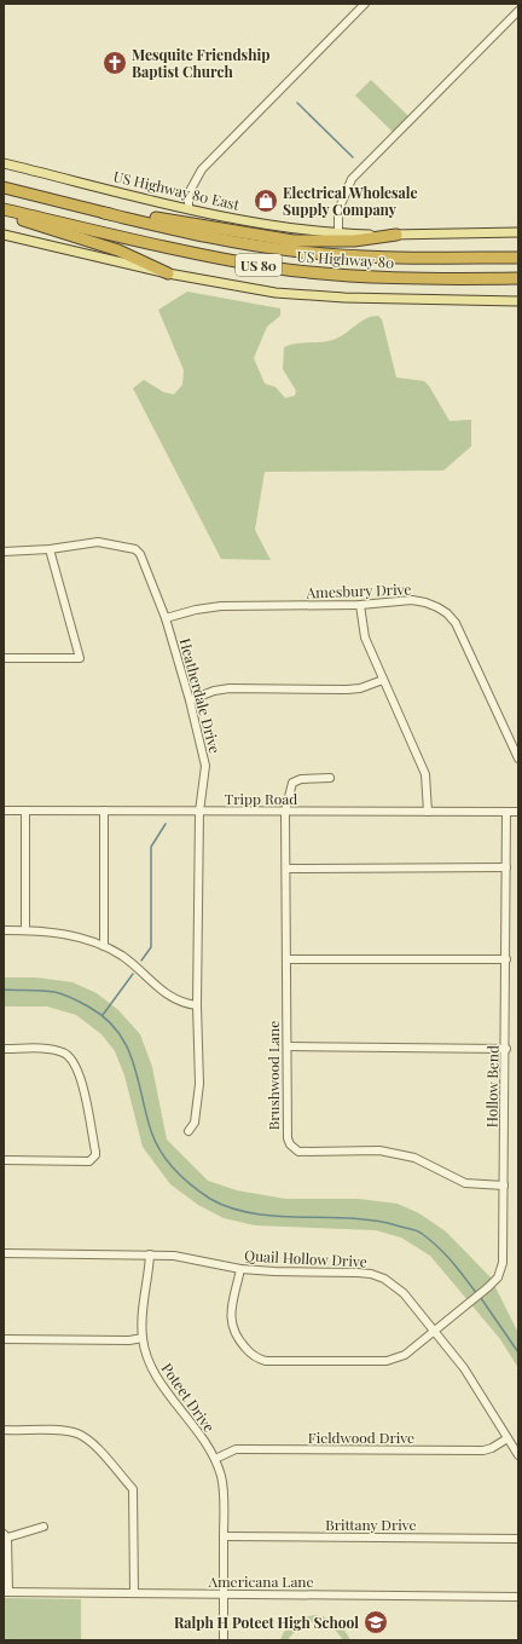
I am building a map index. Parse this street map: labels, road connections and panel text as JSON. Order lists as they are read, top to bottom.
{
  "streets": {
    "highway": ["US Highway 80", "US 80"],
    "main road": ["US Highway 80 East"],
    "street": [
      "Amesbury Drive",
      "Heatherdale Drive",
      "Tripp Road",
      "Brushwood Lane",
      "Hollow Bend",
      "Quail Hollow Drive",
      "Poteet Drive",
      "Fieldwood Drive",
      "Brittany Drive",
      "Americana Lane"
    ]
  },
  "crossings": [
    ["US Highway 80", "US 80"],
    ["Amesbury Drive", "Heatherdale Drive"],
    ["Heatherdale Drive", "Tripp Road"],
    ["Tripp Road", "Brushwood Lane"],
    ["Tripp Road", "Hollow Bend"],
    ["Brushwood Lane", "Hollow Bend"],
    ["Hollow Bend", "Quail Hollow Drive"],
    ["Quail Hollow Drive", "Poteet Drive"],
    ["Quail Hollow Drive", "Fieldwood Drive"],
    ["Poteet Drive", "Fieldwood Drive"],
    ["Poteet Drive", "Brittany Drive"],
    ["Poteet Drive", "Americana Lane"]
  ],
  "places": {
    "church": ["Mesquite Friendship Baptist Church"],
    "shop": ["Electrical Wholesale Supply Company"],
    "school or university": ["Ralph H Poteet High School"]
  }
}
